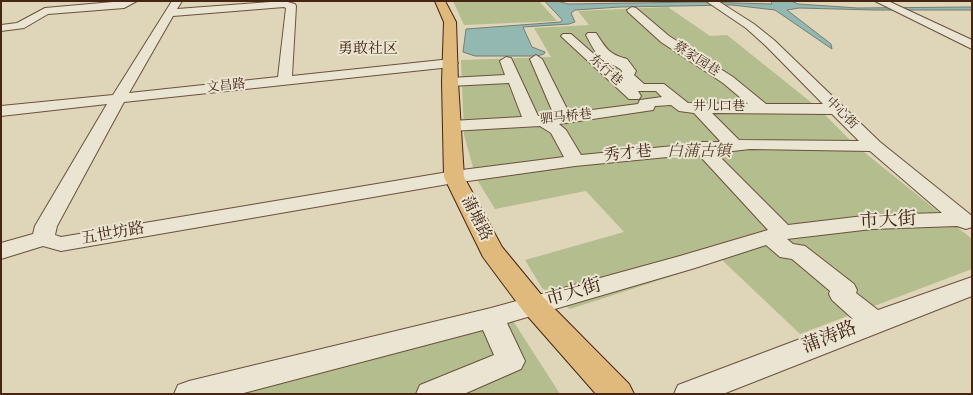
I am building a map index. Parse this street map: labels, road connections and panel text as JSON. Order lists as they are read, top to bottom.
{
  "streets": {
    "main road": ["蒲塘路"],
    "street": [
      "蔡家园巷",
      "东行巷",
      "文昌路",
      "井儿口巷",
      "中心街",
      "驷马桥巷",
      "秀才巷",
      "市大街",
      "五世坊路",
      "蒲涛路"
    ]
  },
  "crossings": [
    ["蔡家园巷", "井儿口巷"],
    ["东行巷", "驷马桥巷"],
    ["文昌路", "蒲塘路"],
    ["井儿口巷", "中心街"],
    ["井儿口巷", "驷马桥巷"],
    ["中心街", "秀才巷"],
    ["中心街", "市大街"],
    ["驷马桥巷", "蒲塘路"],
    ["秀才巷", "蒲塘路"],
    ["秀才巷", "五世坊路"],
    ["蒲塘路", "市大街"],
    ["蒲塘路", "五世坊路"]
  ],
  "districts": ["勇敢社区"],
  "parks": ["白蒲古镇"]
}
